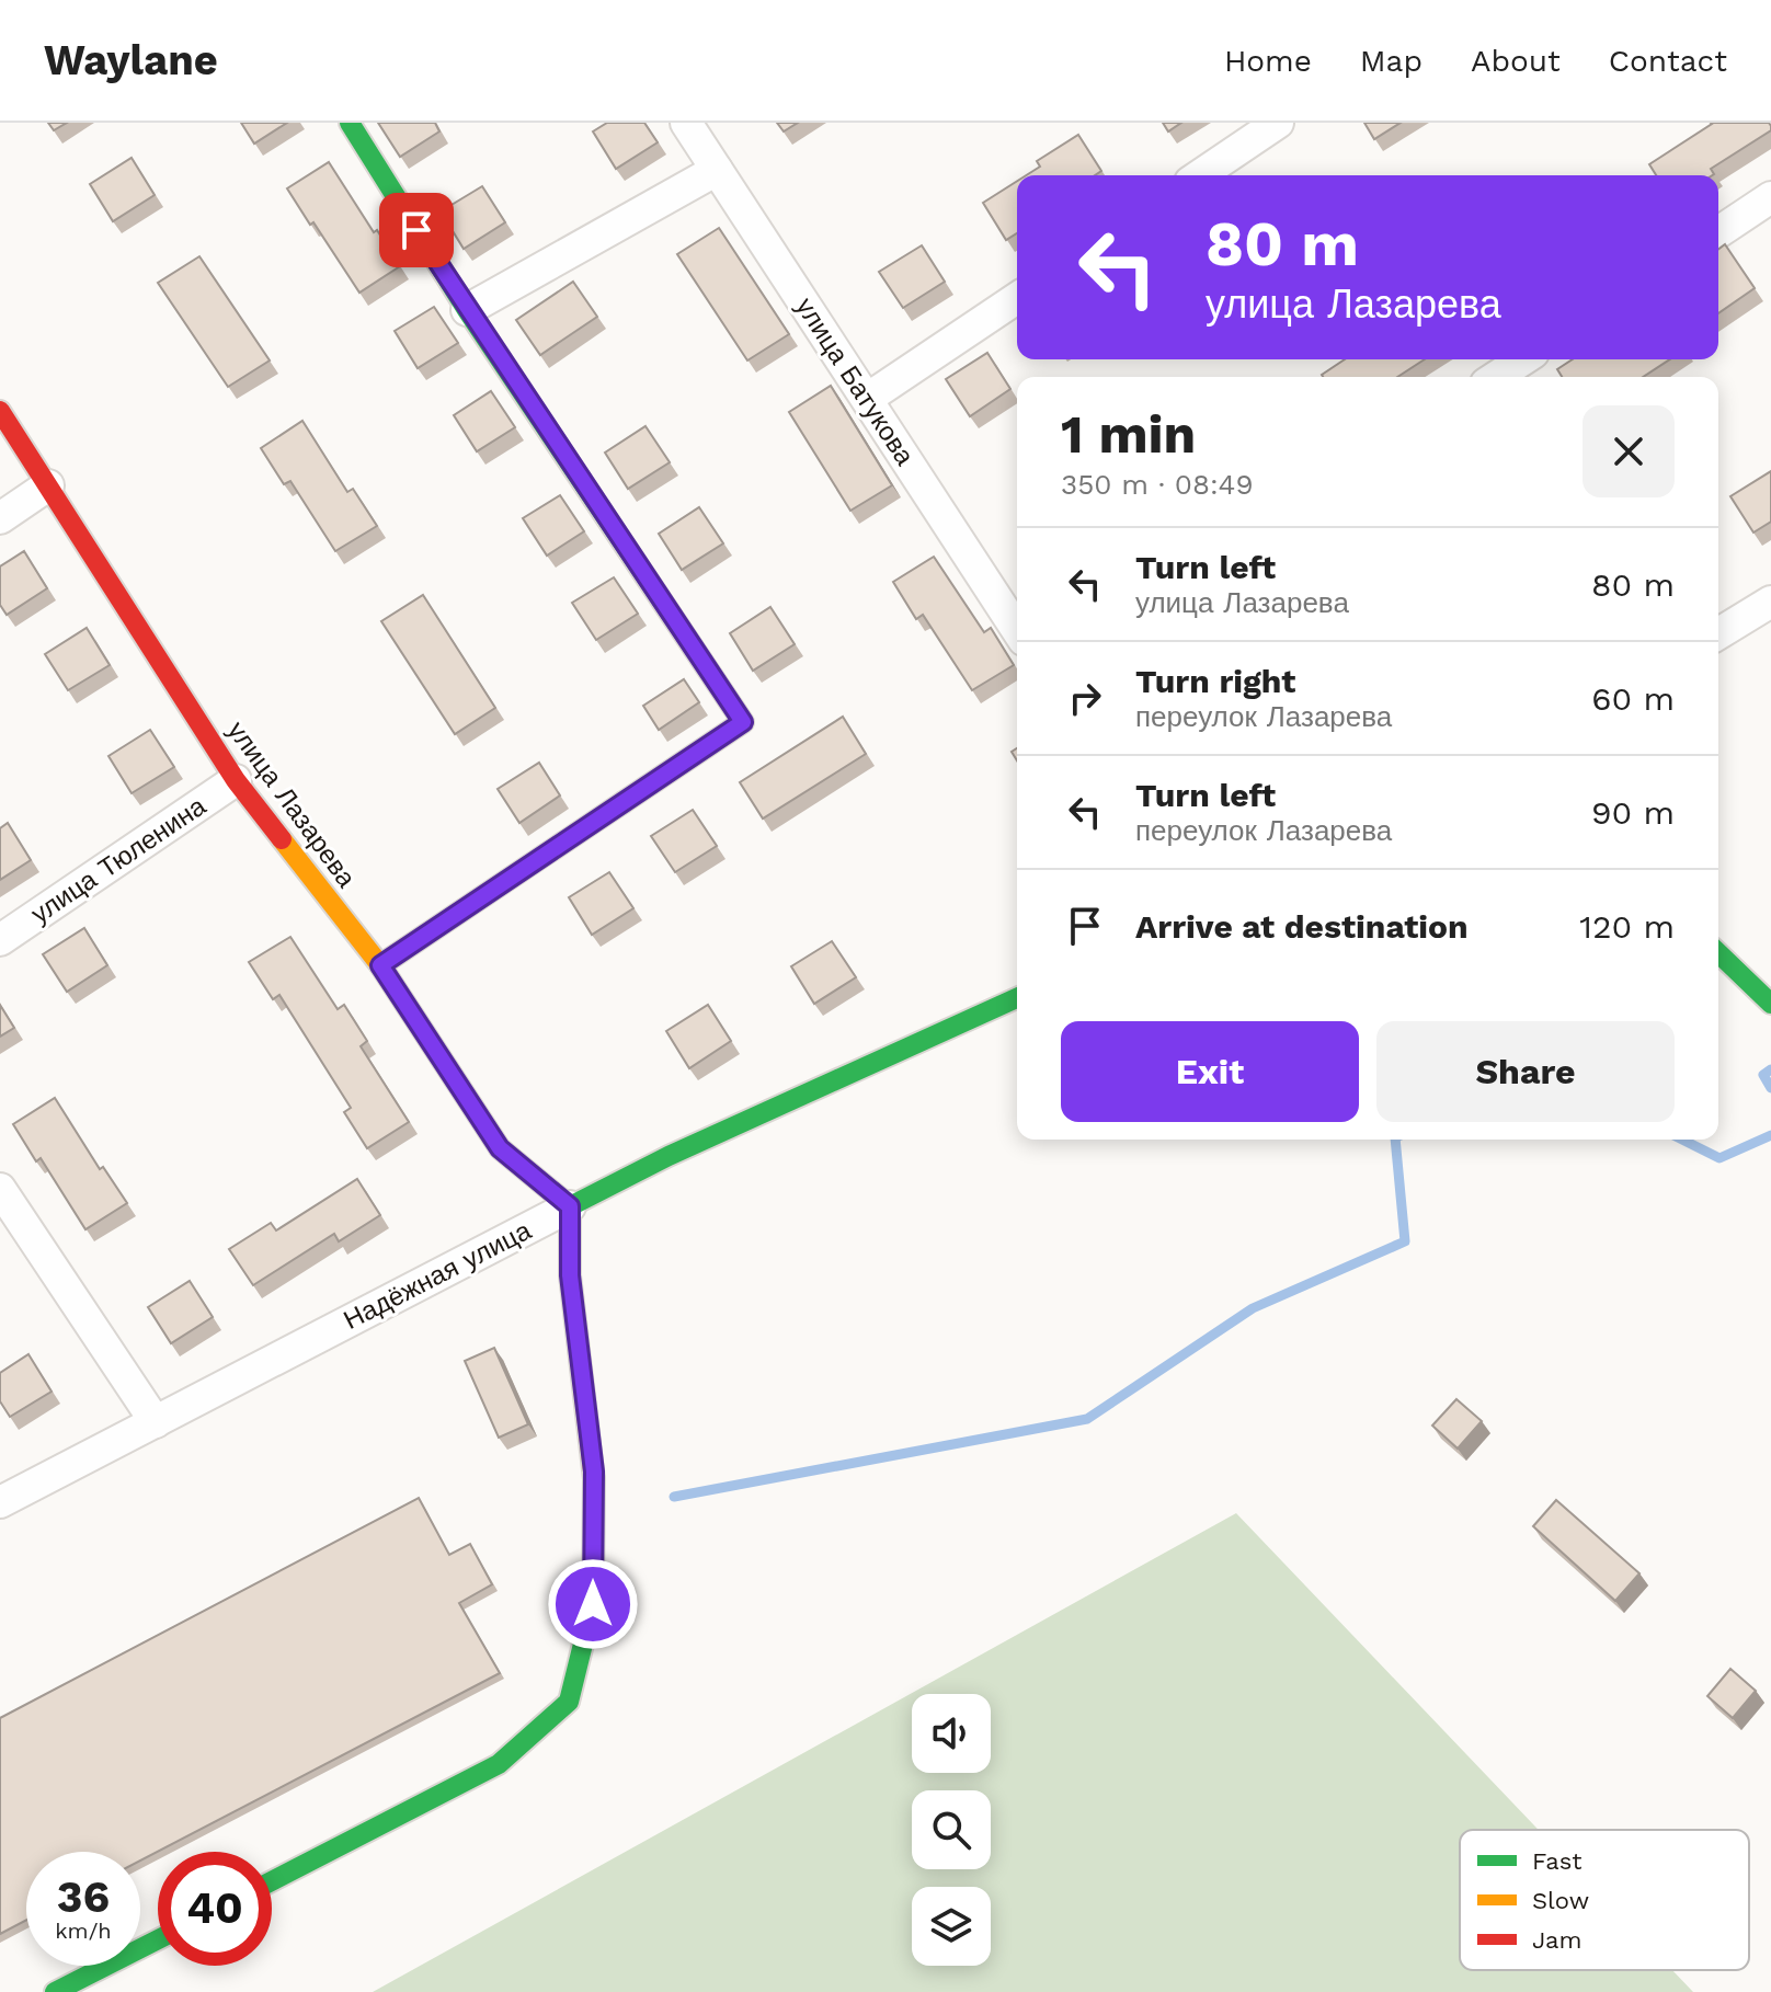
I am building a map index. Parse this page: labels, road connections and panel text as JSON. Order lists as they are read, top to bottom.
{
  "streets": {
    "street": [
      "улица Батукова",
      "улица Лазарева",
      "улица Тюленина",
      "Надёжная улица"
    ]
  },
  "crossings": [
    ["улица Лазарева", "улица Тюленина"],
    ["улица Лазарева", "Надёжная улица"]
  ],
  "legend": ["Fast", "Slow", "Jam"],
  "page": {
    "header": "Waylane",
    "nav": [
      "Home",
      "Map",
      "About",
      "Contact"
    ],
    "turn": ["80 m", "улица Лазарева"],
    "heading": ["1 min", "350 m · 08:49"],
    "list": [
      {
        "name": "Turn left",
        "note": "улица Лазарева",
        "value": "80 m"
      },
      {
        "name": "Turn right",
        "note": "переулок Лазарева",
        "value": "60 m"
      },
      {
        "name": "Turn left",
        "note": "переулок Лазарева",
        "value": "90 m"
      },
      {
        "name": "Arrive at destination",
        "value": "120 m"
      }
    ],
    "buttons": ["Exit", "Share"],
    "speed": "36 km/h",
    "limit": "40"
  }
}
